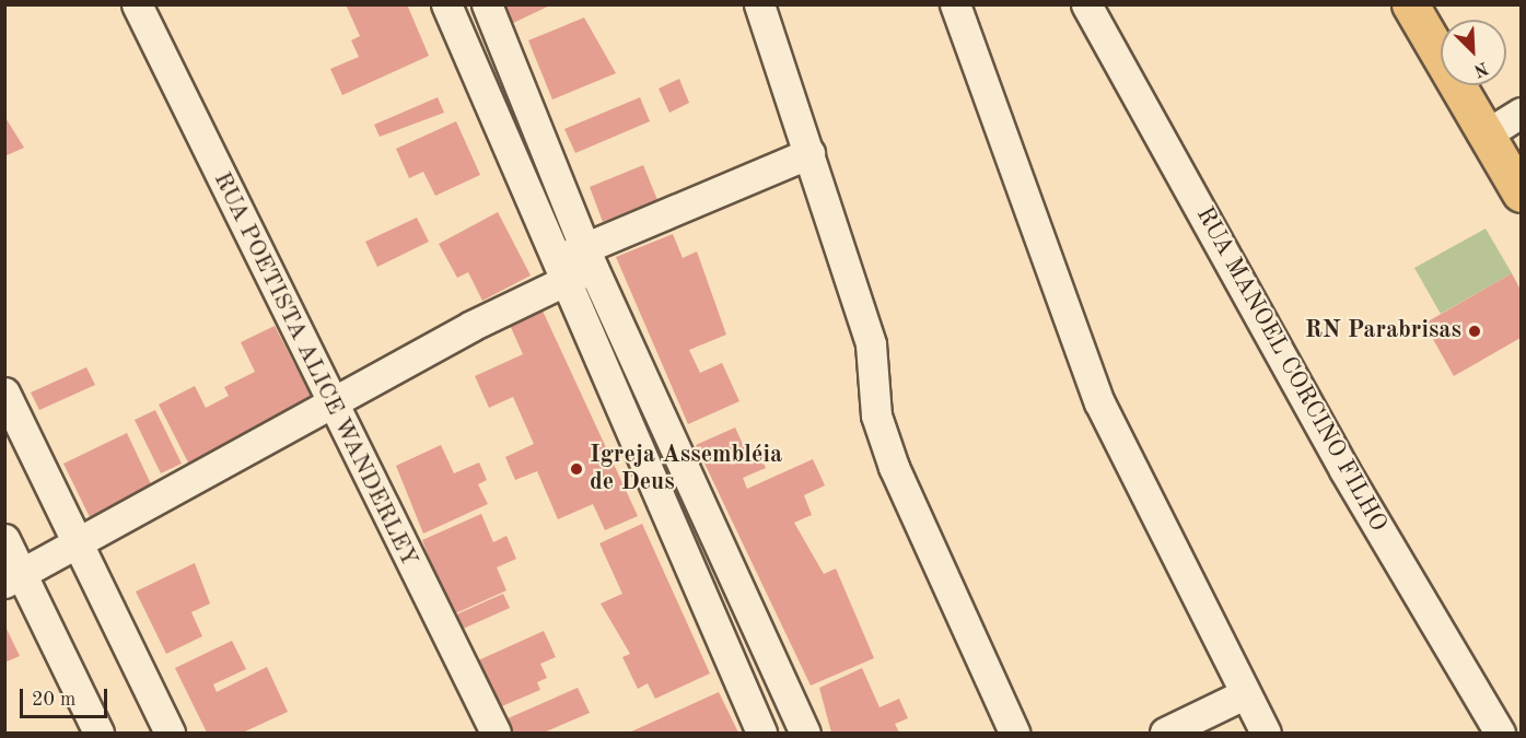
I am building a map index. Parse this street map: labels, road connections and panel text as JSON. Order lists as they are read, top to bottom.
{
  "streets": {
    "street": ["RUA POETISTA ALICE WANDERLEY", "RUA MANOEL CORCINO FILHO"]
  },
  "places": ["RN Parabrisas", "Igreja Assembléia de Deus"],
  "scale_bar": "20 m",
  "north": "bottom right"
}
